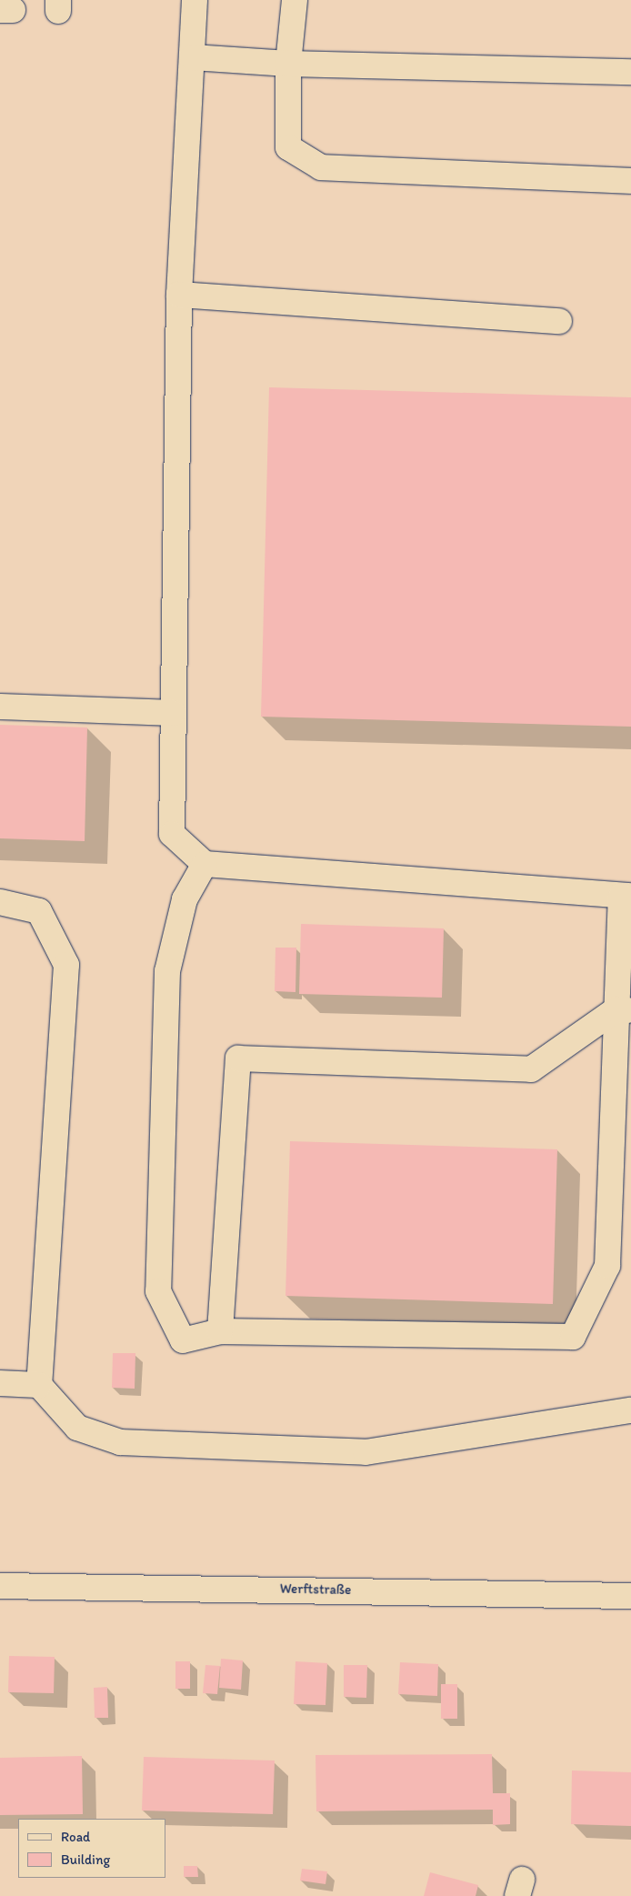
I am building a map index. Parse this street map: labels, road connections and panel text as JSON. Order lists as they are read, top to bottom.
{
  "streets": {
    "main road": ["Werftstraße"]
  },
  "legend": ["Road", "Building"]
}
